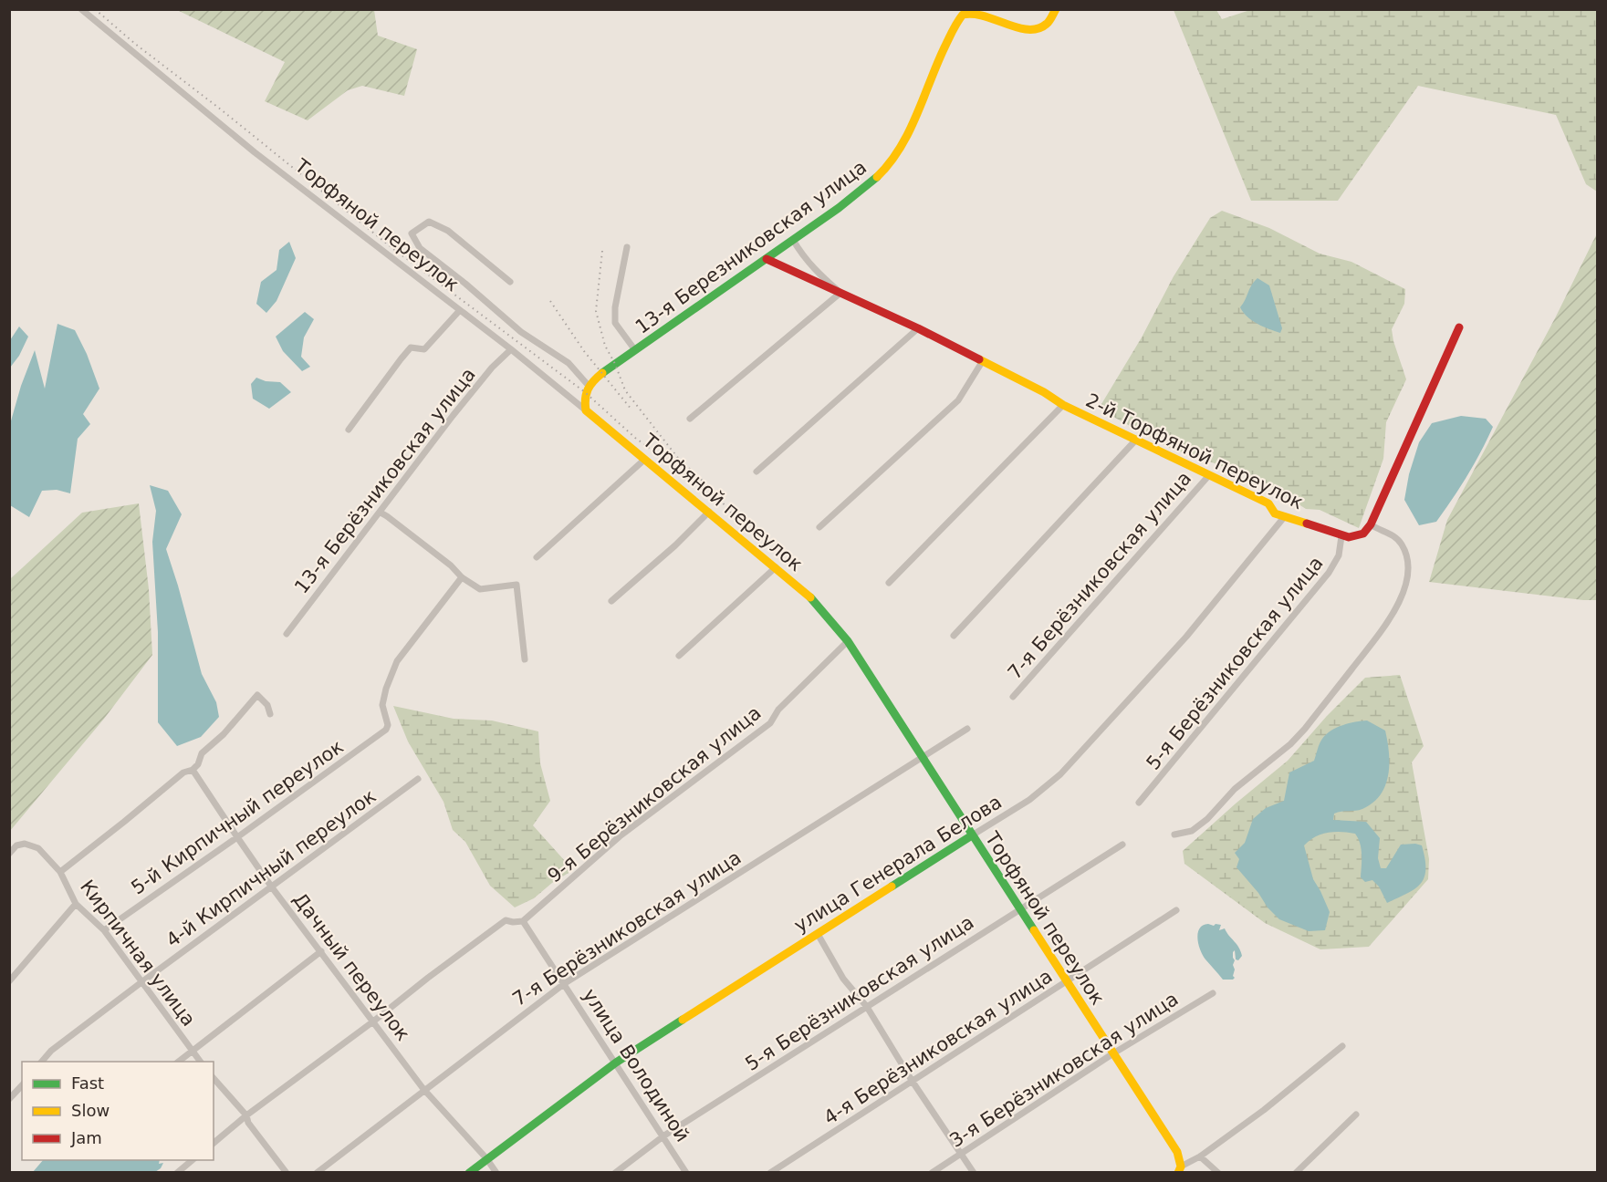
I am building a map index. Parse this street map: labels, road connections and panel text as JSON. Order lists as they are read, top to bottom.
{
  "streets": {
    "street": [
      "Торфяной переулок",
      "13-я Березниковская улица",
      "2-й Торфяной переулок",
      "13-я Берёзниковская улица",
      "7-я Берёзниковская улица",
      "5-я Берёзниковская улица",
      "9-я Берёзниковская улица",
      "5-й Кирпичный переулок",
      "улица Генерала Белова",
      "4-й Кирпичный переулок",
      "Кирпичная улица",
      "Дачный переулок",
      "4-я Берёзниковская улица",
      "улица Володиной",
      "3-я Берёзниковская улица"
    ]
  },
  "crossings": [
    ["Торфяной переулок", "13-я Берёзниковская улица"],
    ["Торфяной переулок", "7-я Берёзниковская улица"],
    ["Торфяной переулок", "5-я Берёзниковская улица"],
    ["Торфяной переулок", "9-я Берёзниковская улица"],
    ["Торфяной переулок", "улица Генерала Белова"],
    ["Торфяной переулок", "4-я Берёзниковская улица"],
    ["Торфяной переулок", "3-я Берёзниковская улица"],
    ["13-я Березниковская улица", "2-й Торфяной переулок"],
    ["2-й Торфяной переулок", "7-я Берёзниковская улица"],
    ["2-й Торфяной переулок", "5-я Берёзниковская улица"],
    ["2-й Торфяной переулок", "улица Генерала Белова"],
    ["7-я Берёзниковская улица", "Дачный переулок"],
    ["7-я Берёзниковская улица", "улица Володиной"],
    ["5-я Берёзниковская улица", "улица Володиной"],
    ["9-я Берёзниковская улица", "улица Володиной"],
    ["5-й Кирпичный переулок", "Кирпичная улица"],
    ["5-й Кирпичный переулок", "Дачный переулок"],
    ["улица Генерала Белова", "Дачный переулок"],
    ["улица Генерала Белова", "улица Володиной"],
    ["4-й Кирпичный переулок", "Кирпичная улица"],
    ["4-й Кирпичный переулок", "Дачный переулок"]
  ],
  "legend": ["Fast", "Slow", "Jam"]
}
